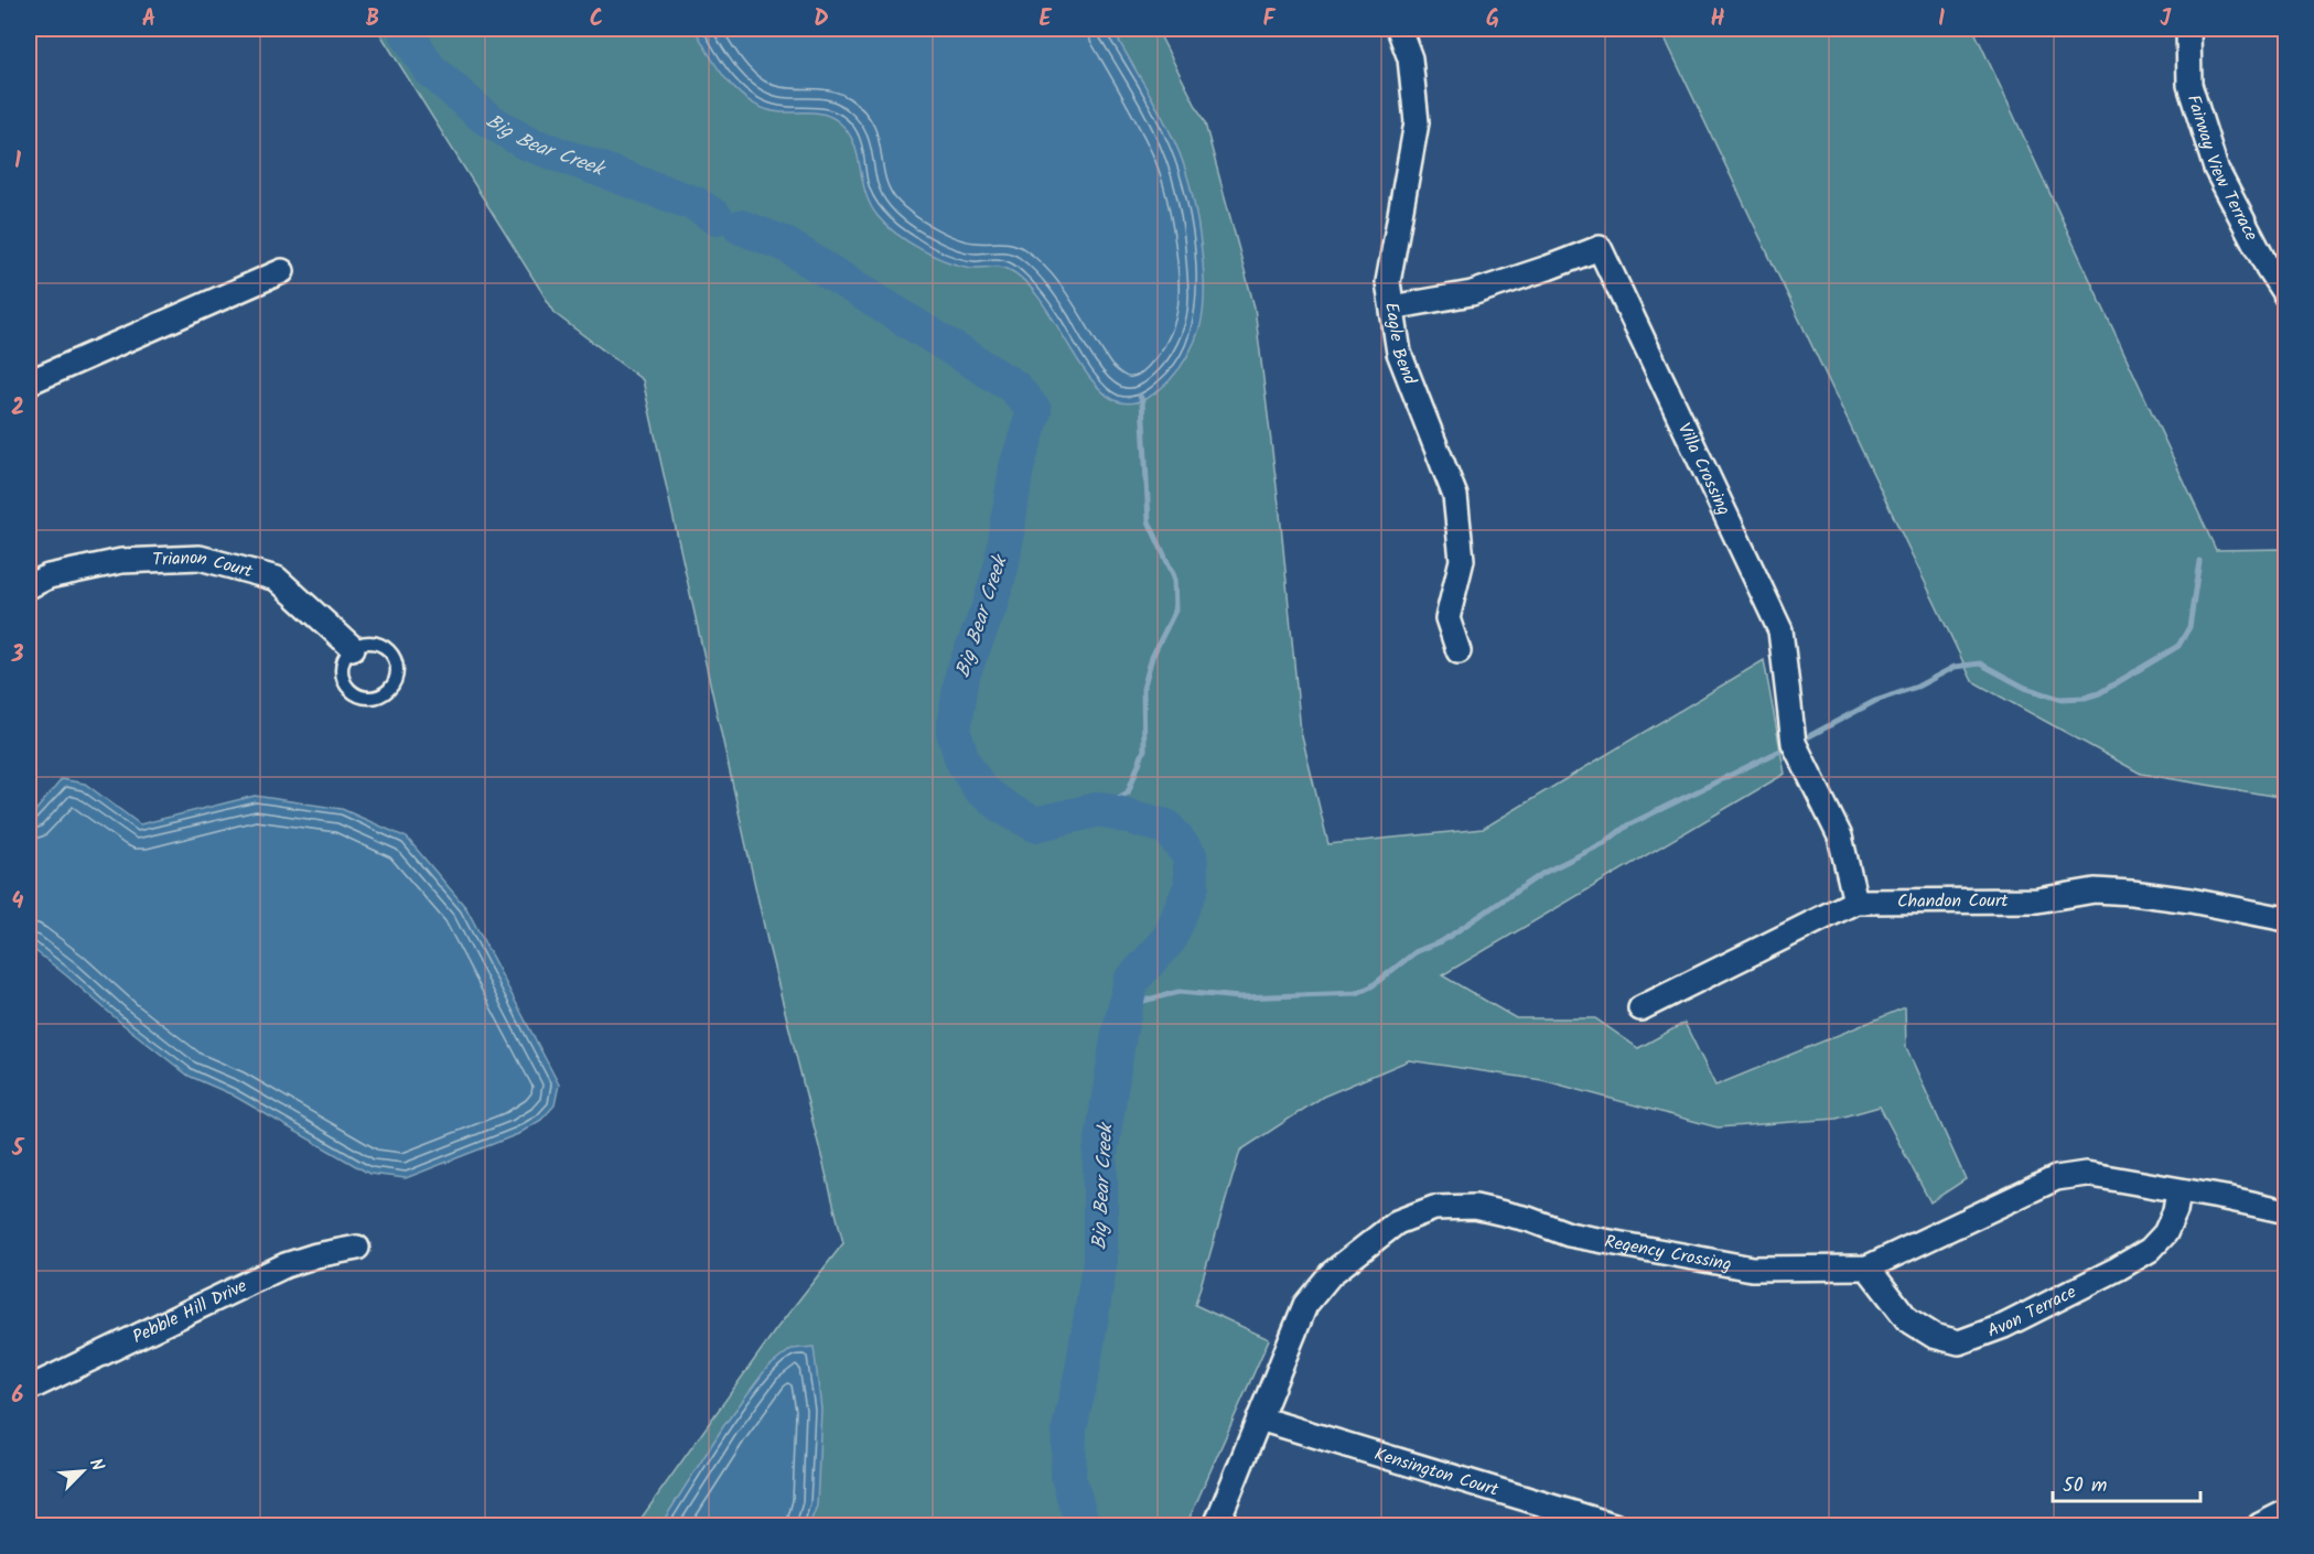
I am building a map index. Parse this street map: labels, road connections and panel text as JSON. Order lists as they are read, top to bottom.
{
  "streets": {
    "street": [
      "Fairway View Terrace",
      "Eagle Bend",
      "Villa Crossing",
      "Trianon Court",
      "Chandon Court",
      "Regency Crossing",
      "Avon Terrace",
      "Pebble Hill Drive",
      "Kensington Court"
    ]
  },
  "crossings": [
    ["Eagle Bend", "Villa Crossing"],
    ["Villa Crossing", "Chandon Court"],
    ["Regency Crossing", "Avon Terrace"],
    ["Regency Crossing", "Kensington Court"]
  ],
  "water": ["Big Bear Creek"],
  "scale_bar": "50 m",
  "north": "top right",
  "grid": {
    "columns": [
      "A",
      "B",
      "C",
      "D",
      "E",
      "F",
      "G",
      "H",
      "I",
      "J"
    ],
    "rows": [
      "1",
      "2",
      "3",
      "4",
      "5",
      "6"
    ]
  }
}
